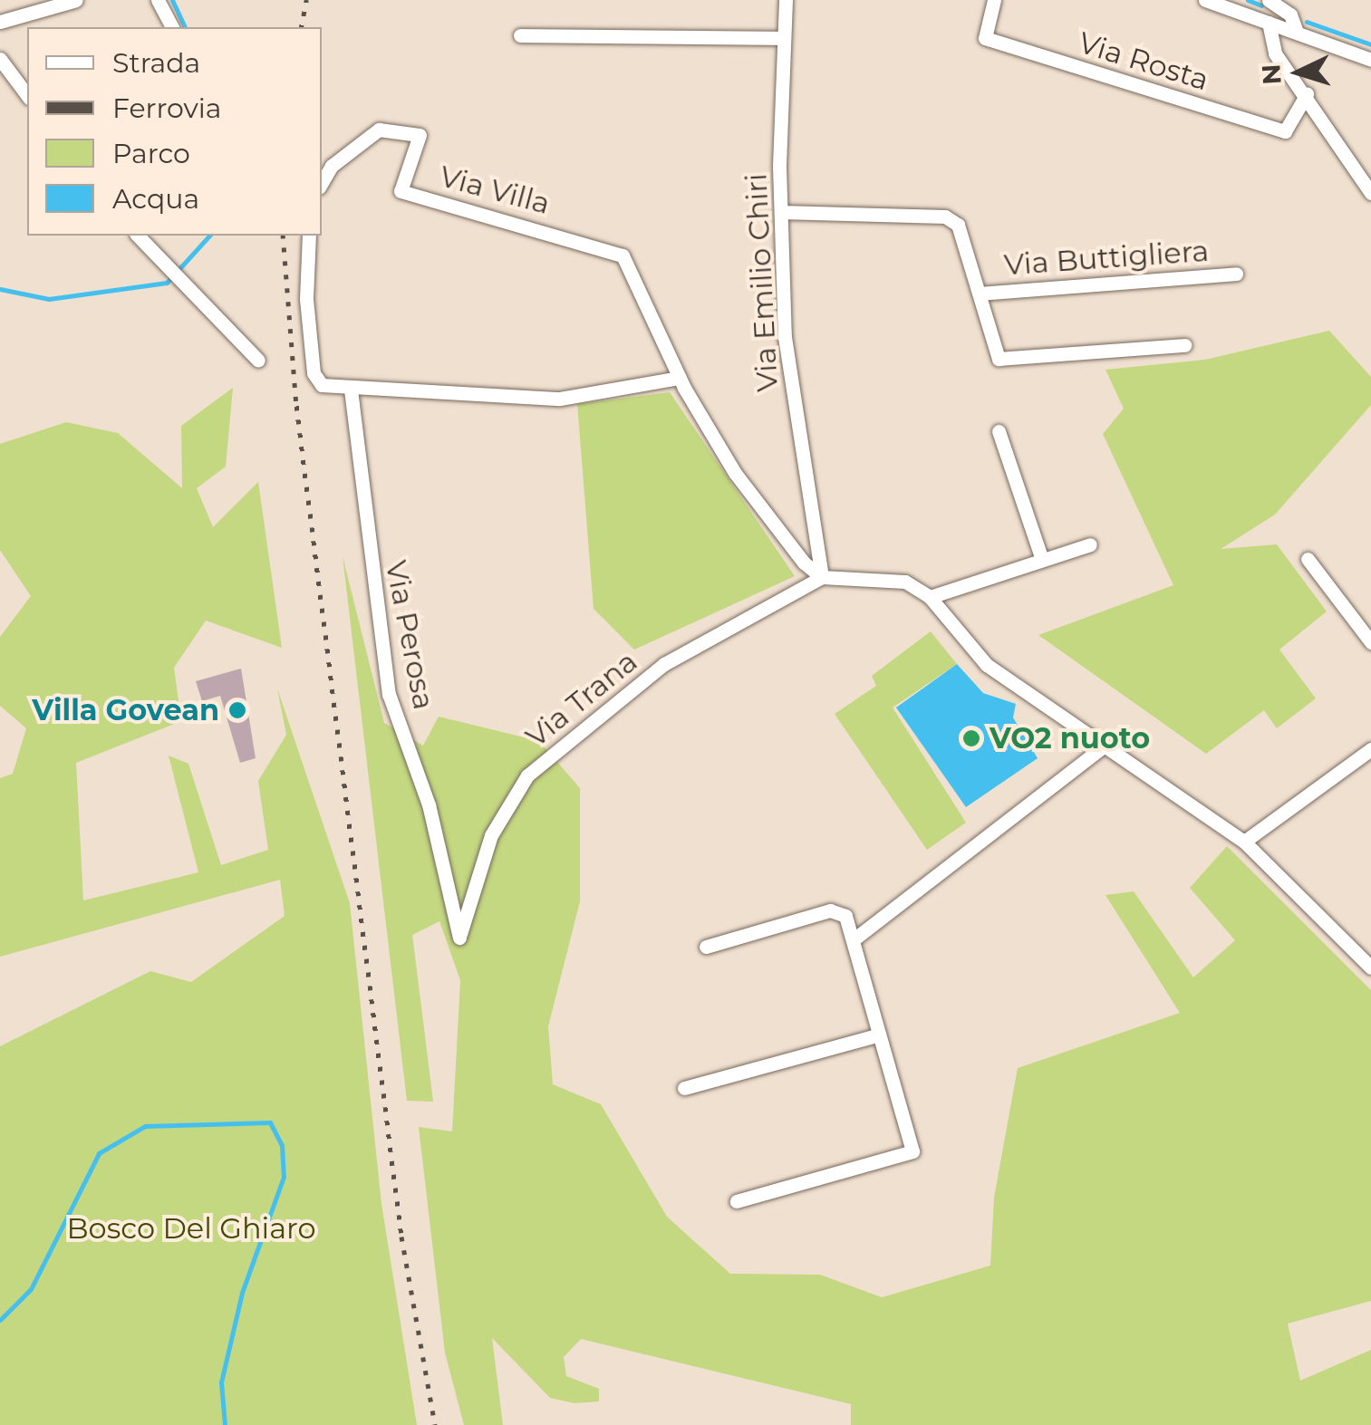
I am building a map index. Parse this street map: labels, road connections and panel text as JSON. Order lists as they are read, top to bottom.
{
  "streets": {
    "street": [
      "Via Rosta",
      "Via Villa",
      "Via Buttigliera",
      "Via Emilio Chiri",
      "Via Perosa",
      "Via Trana"
    ]
  },
  "crossings": [
    ["Via Buttigliera", "Via Emilio Chiri"],
    ["Via Emilio Chiri", "Via Trana"],
    ["Via Perosa", "Via Trana"]
  ],
  "parks": ["Bosco Del Ghiaro"],
  "places": ["Villa Govean", "VO2 nuoto"],
  "legend": [
    "Strada",
    "Ferrovia",
    "Parco",
    "Acqua"
  ],
  "north": "left"
}
